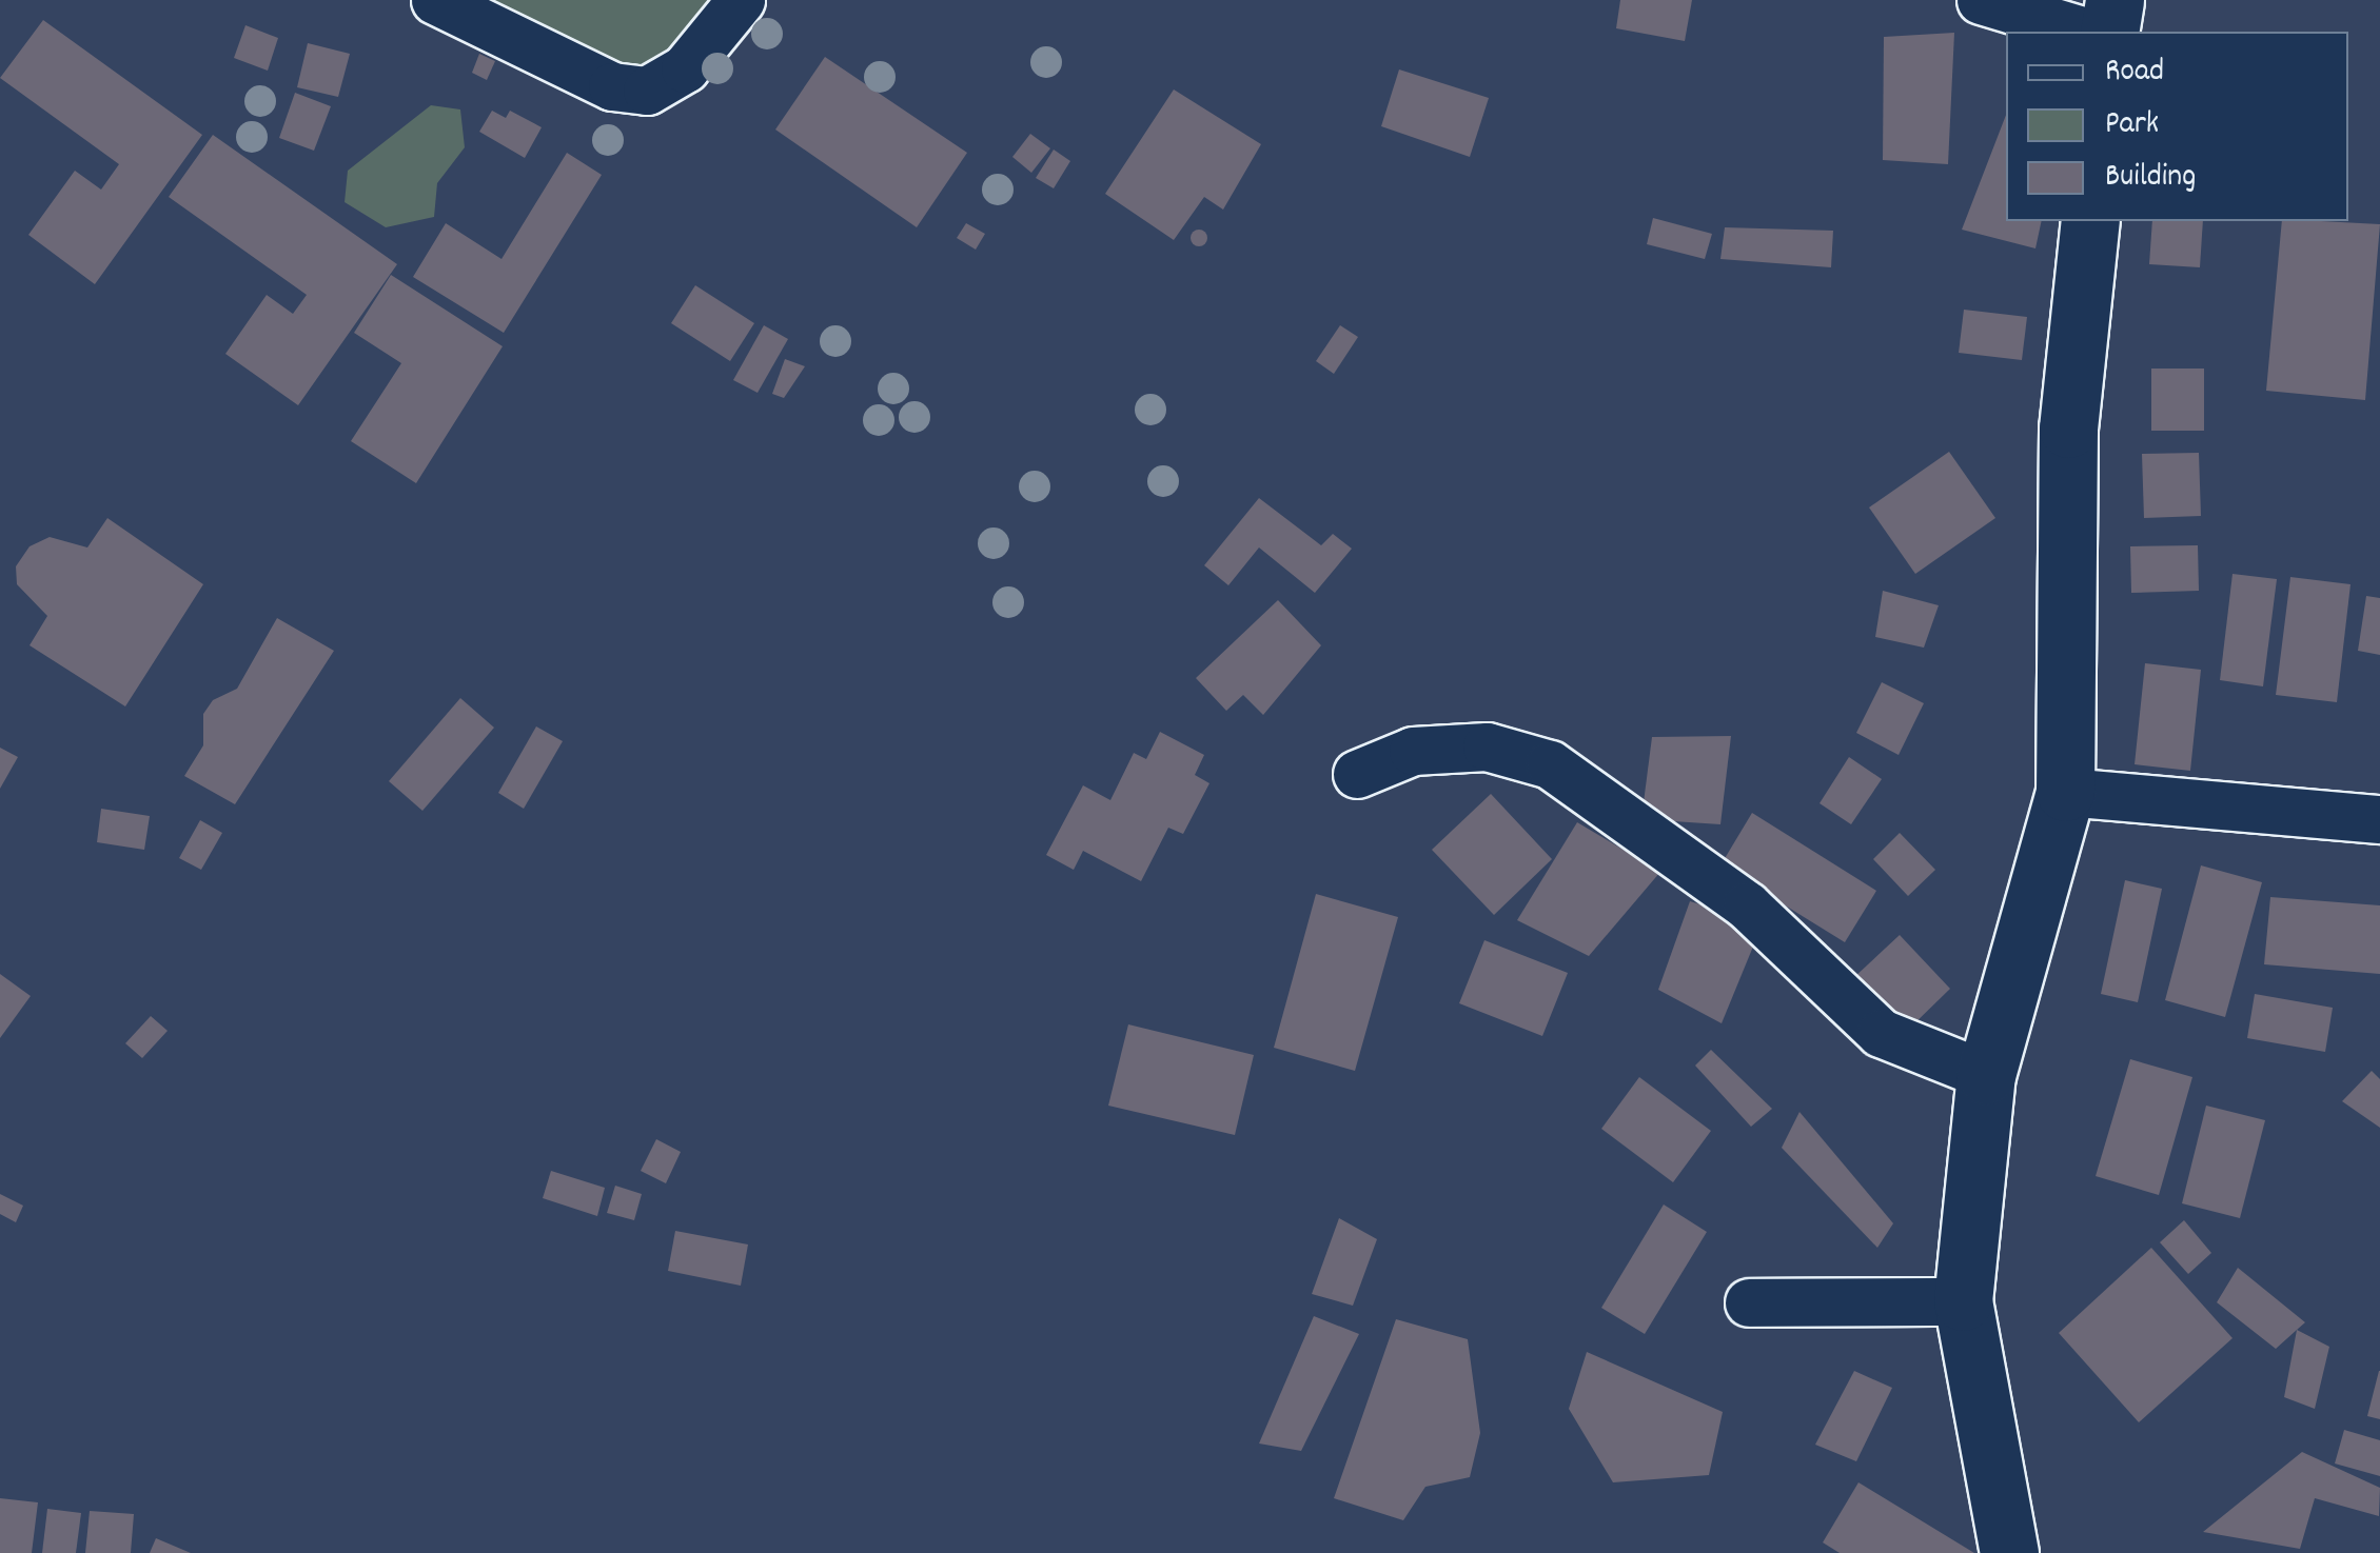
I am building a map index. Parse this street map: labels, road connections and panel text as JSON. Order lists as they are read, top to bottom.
{
  "legend": ["Road", "Park", "Building"]
}
